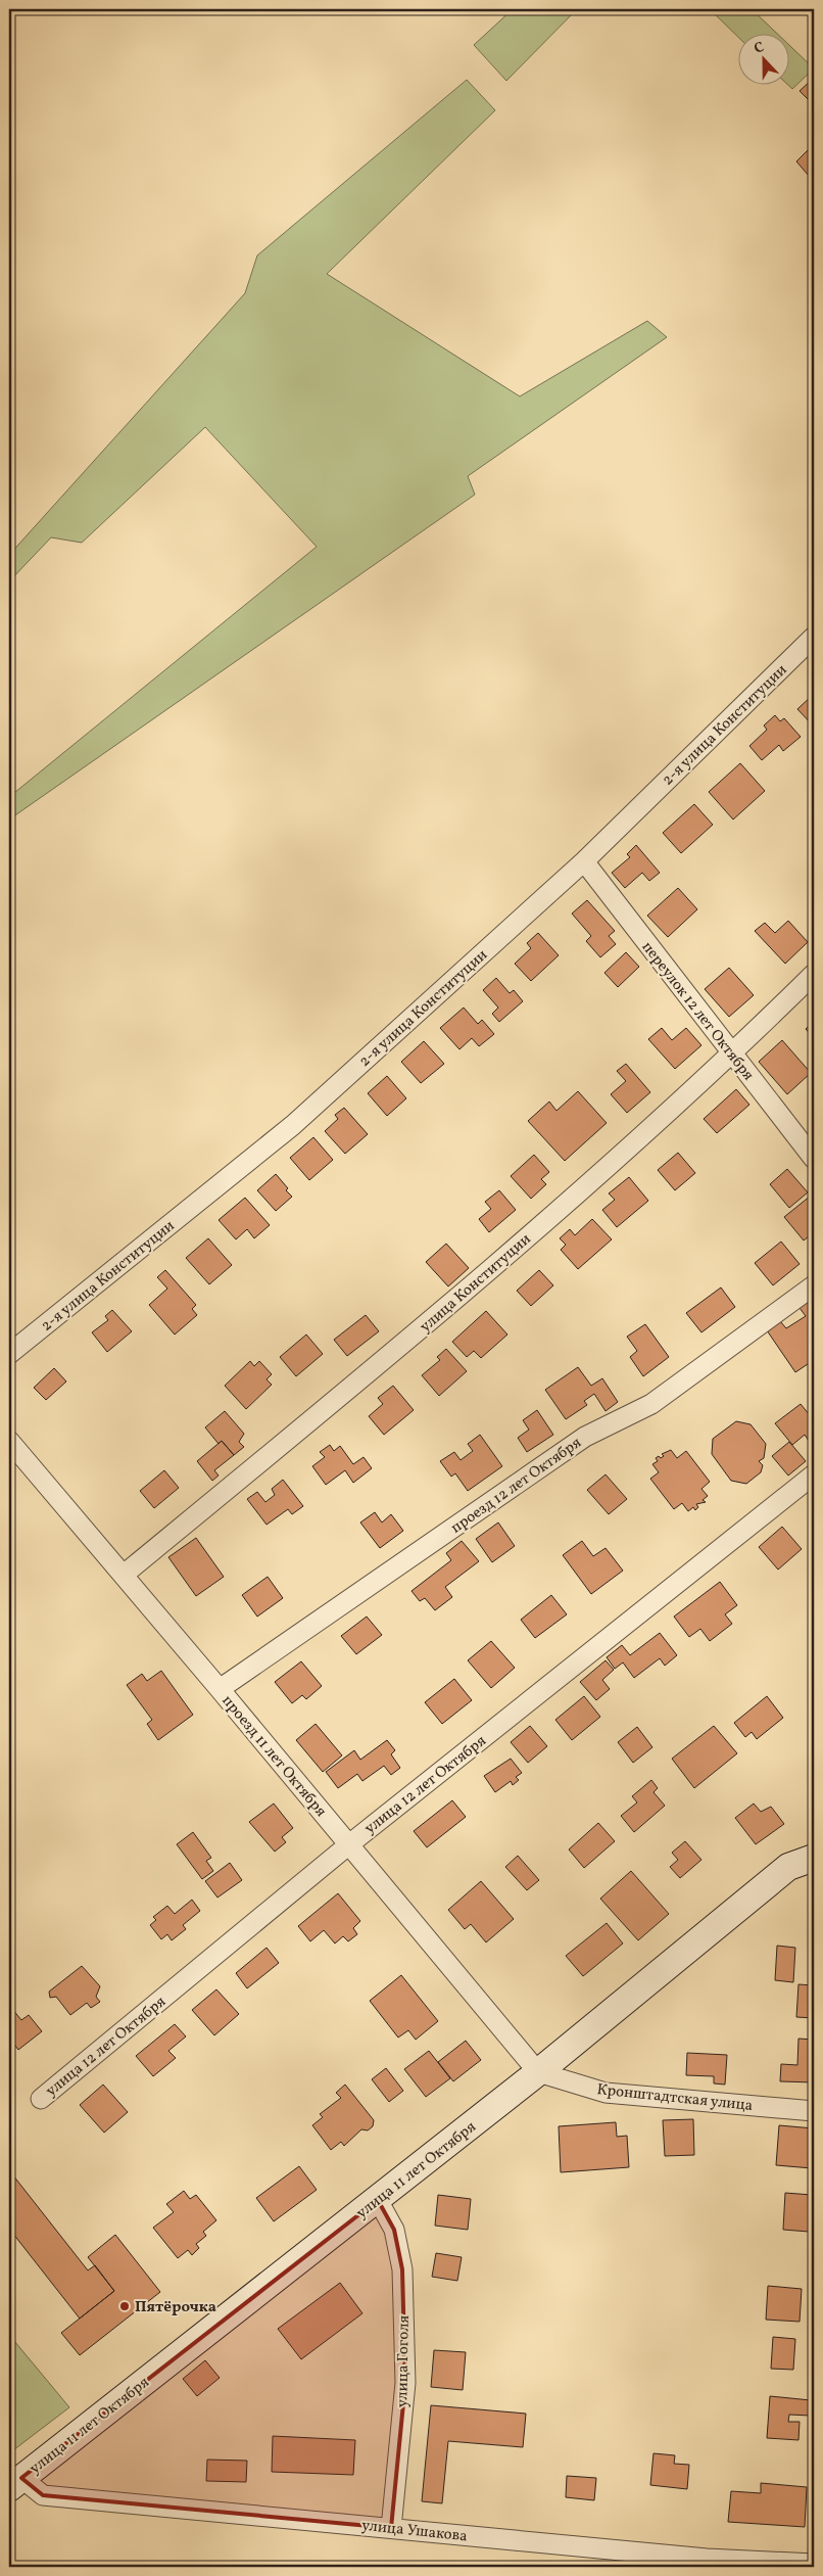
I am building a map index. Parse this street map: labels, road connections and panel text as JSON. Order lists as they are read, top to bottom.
{
  "streets": {
    "street": [
      "2-я улица Конституции",
      "переулок 12 лет Октября",
      "улица Конституции",
      "проезд 12 лет Октября",
      "проезд 11 лет Октября",
      "улица 12 лет Октября",
      "Кронштадтская улица",
      "улица 11 лет Октября",
      "улица Гоголя",
      "улица Ушакова"
    ]
  },
  "crossings": [
    ["2-я улица Конституции", "переулок 12 лет Октября"],
    ["переулок 12 лет Октября", "улица Конституции"],
    ["улица Конституции", "проезд 11 лет Октября"],
    ["проезд 12 лет Октября", "проезд 11 лет Октября"],
    ["проезд 11 лет Октября", "улица 12 лет Октября"],
    ["проезд 11 лет Октября", "Кронштадтская улица"],
    ["проезд 11 лет Октября", "улица 11 лет Октября"],
    ["Кронштадтская улица", "улица 11 лет Октября"],
    ["улица 11 лет Октября", "улица Гоголя"],
    ["улица 11 лет Октября", "улица Ушакова"],
    ["улица Гоголя", "улица Ушакова"]
  ],
  "places": ["Пятёрочка"],
  "north": "top"
}
